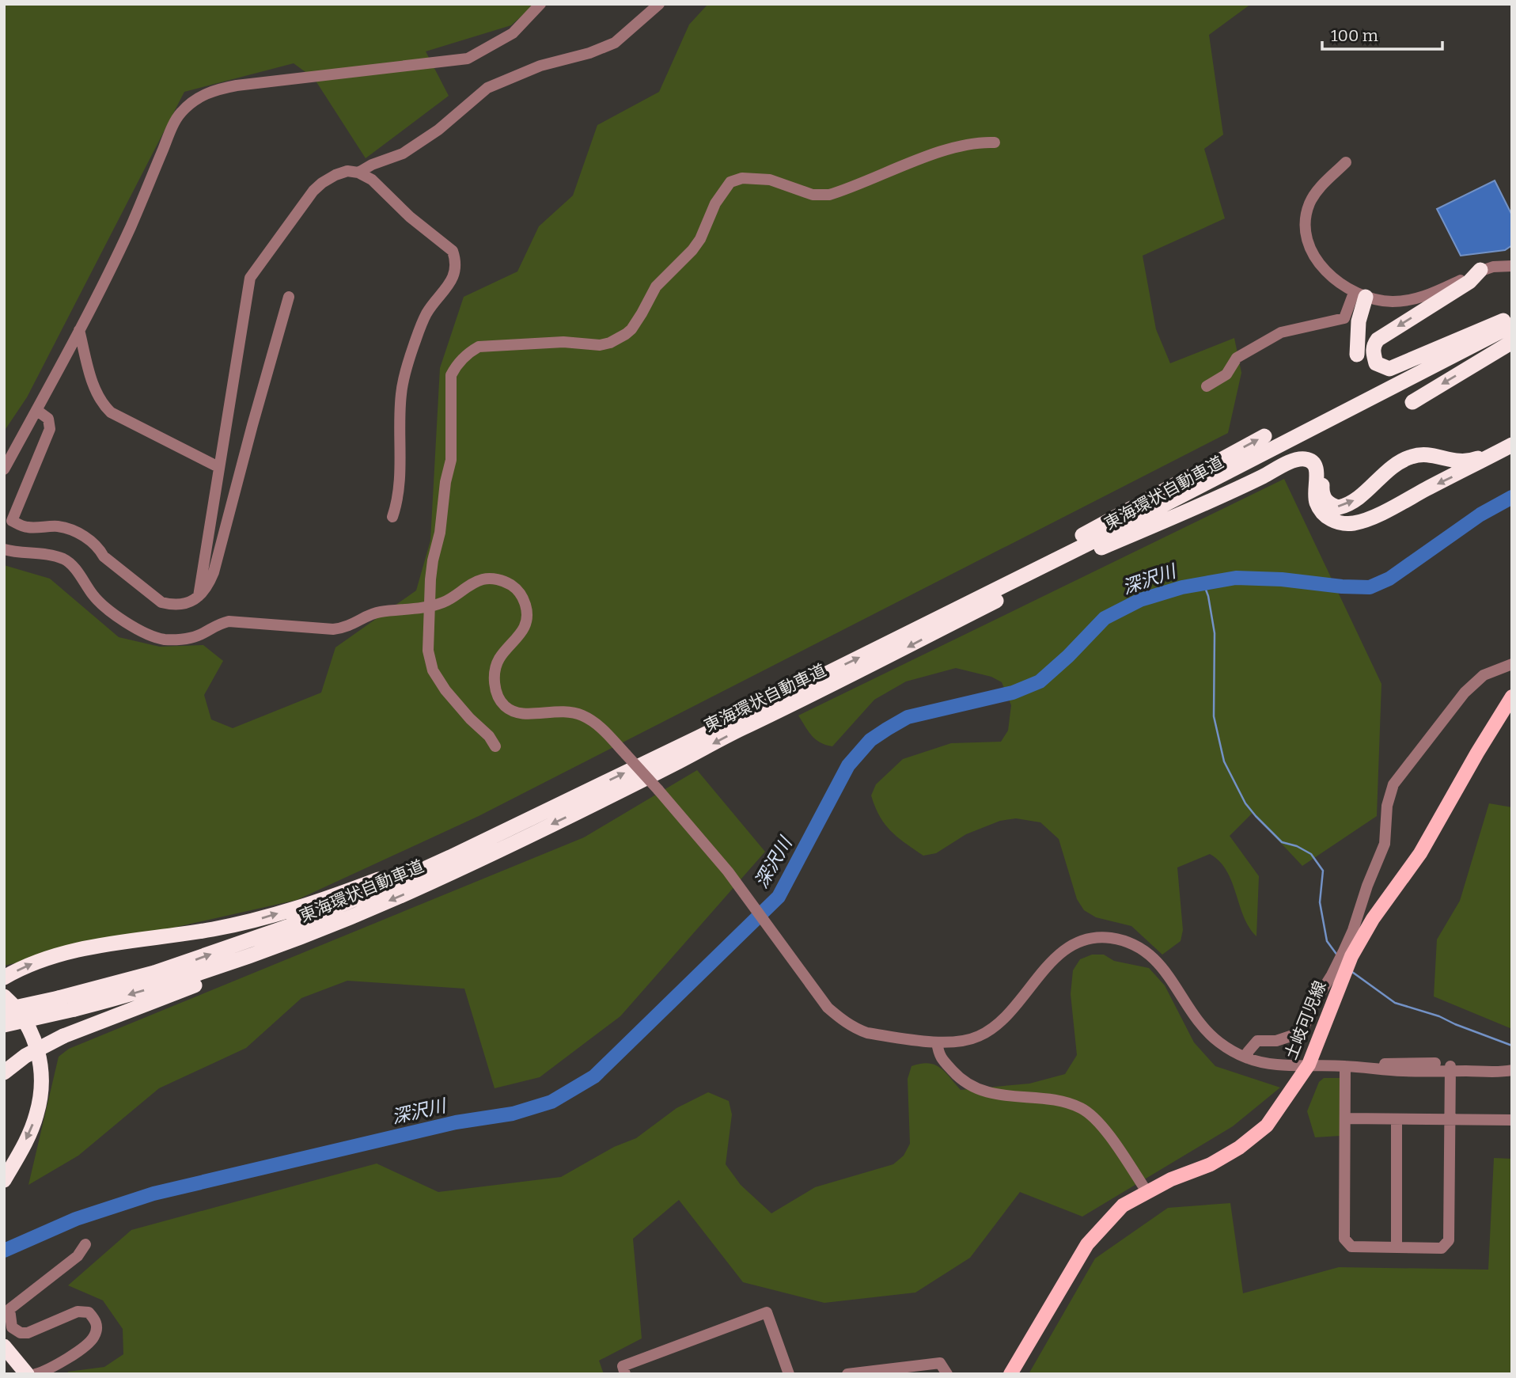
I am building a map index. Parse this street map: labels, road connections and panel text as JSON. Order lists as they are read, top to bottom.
{
  "streets": {
    "highway": ["東海環状自動車道"],
    "main road": ["土岐可児線"]
  },
  "water": ["深沢川"],
  "scale_bar": "100 m"
}
